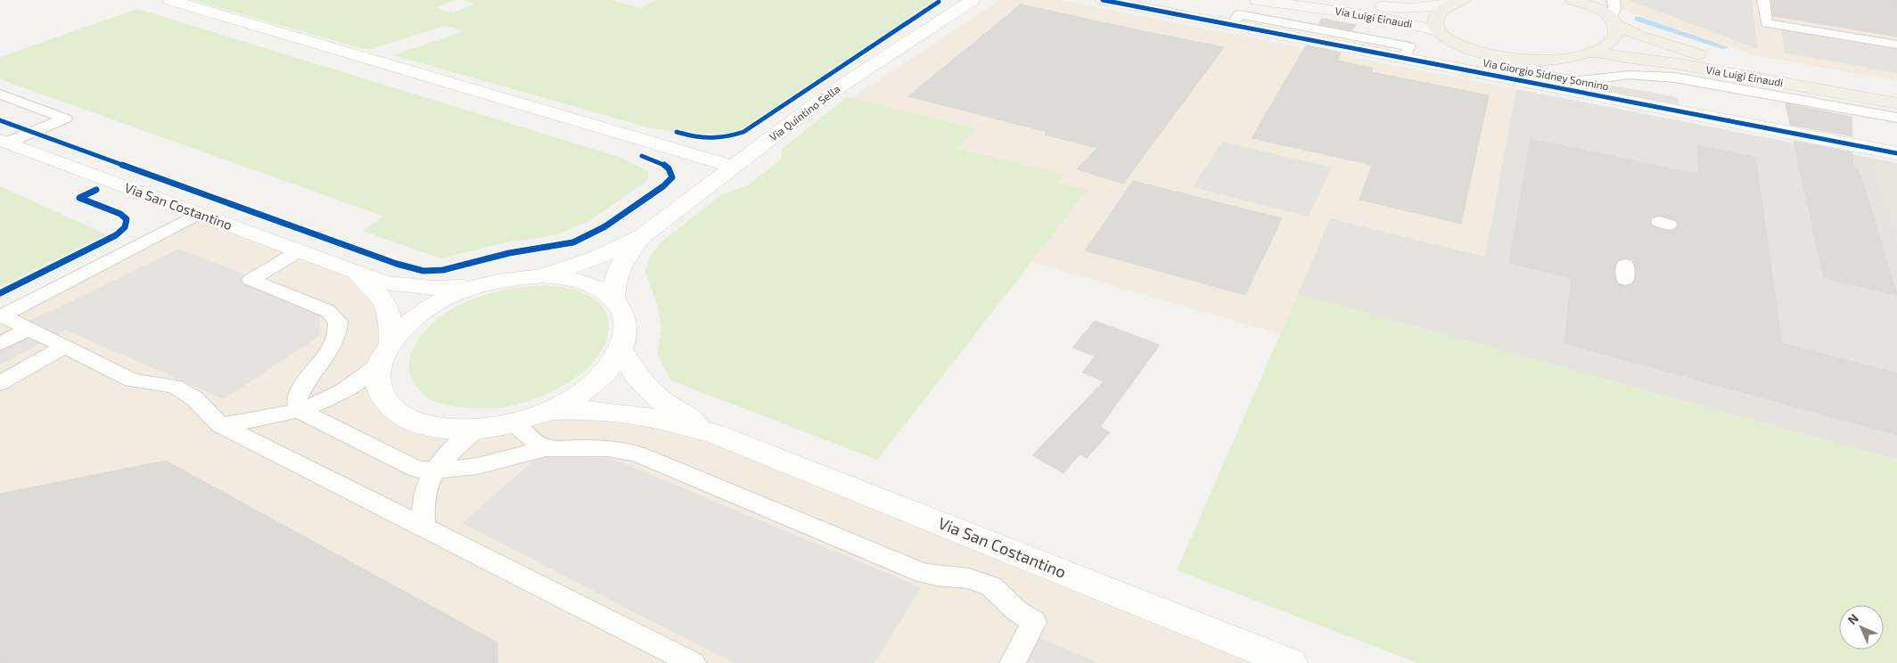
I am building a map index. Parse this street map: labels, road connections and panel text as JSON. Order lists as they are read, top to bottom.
{
  "streets": {
    "main road": ["Via Luigi Einaudi"],
    "street": ["Via Giorgio Sidney Sonnino", "Via Quintino Sella", "Via San Costantino"]
  },
  "crossings": [
    ["Via Quintino Sella", "Via San Costantino"]
  ],
  "north": "top left"
}
